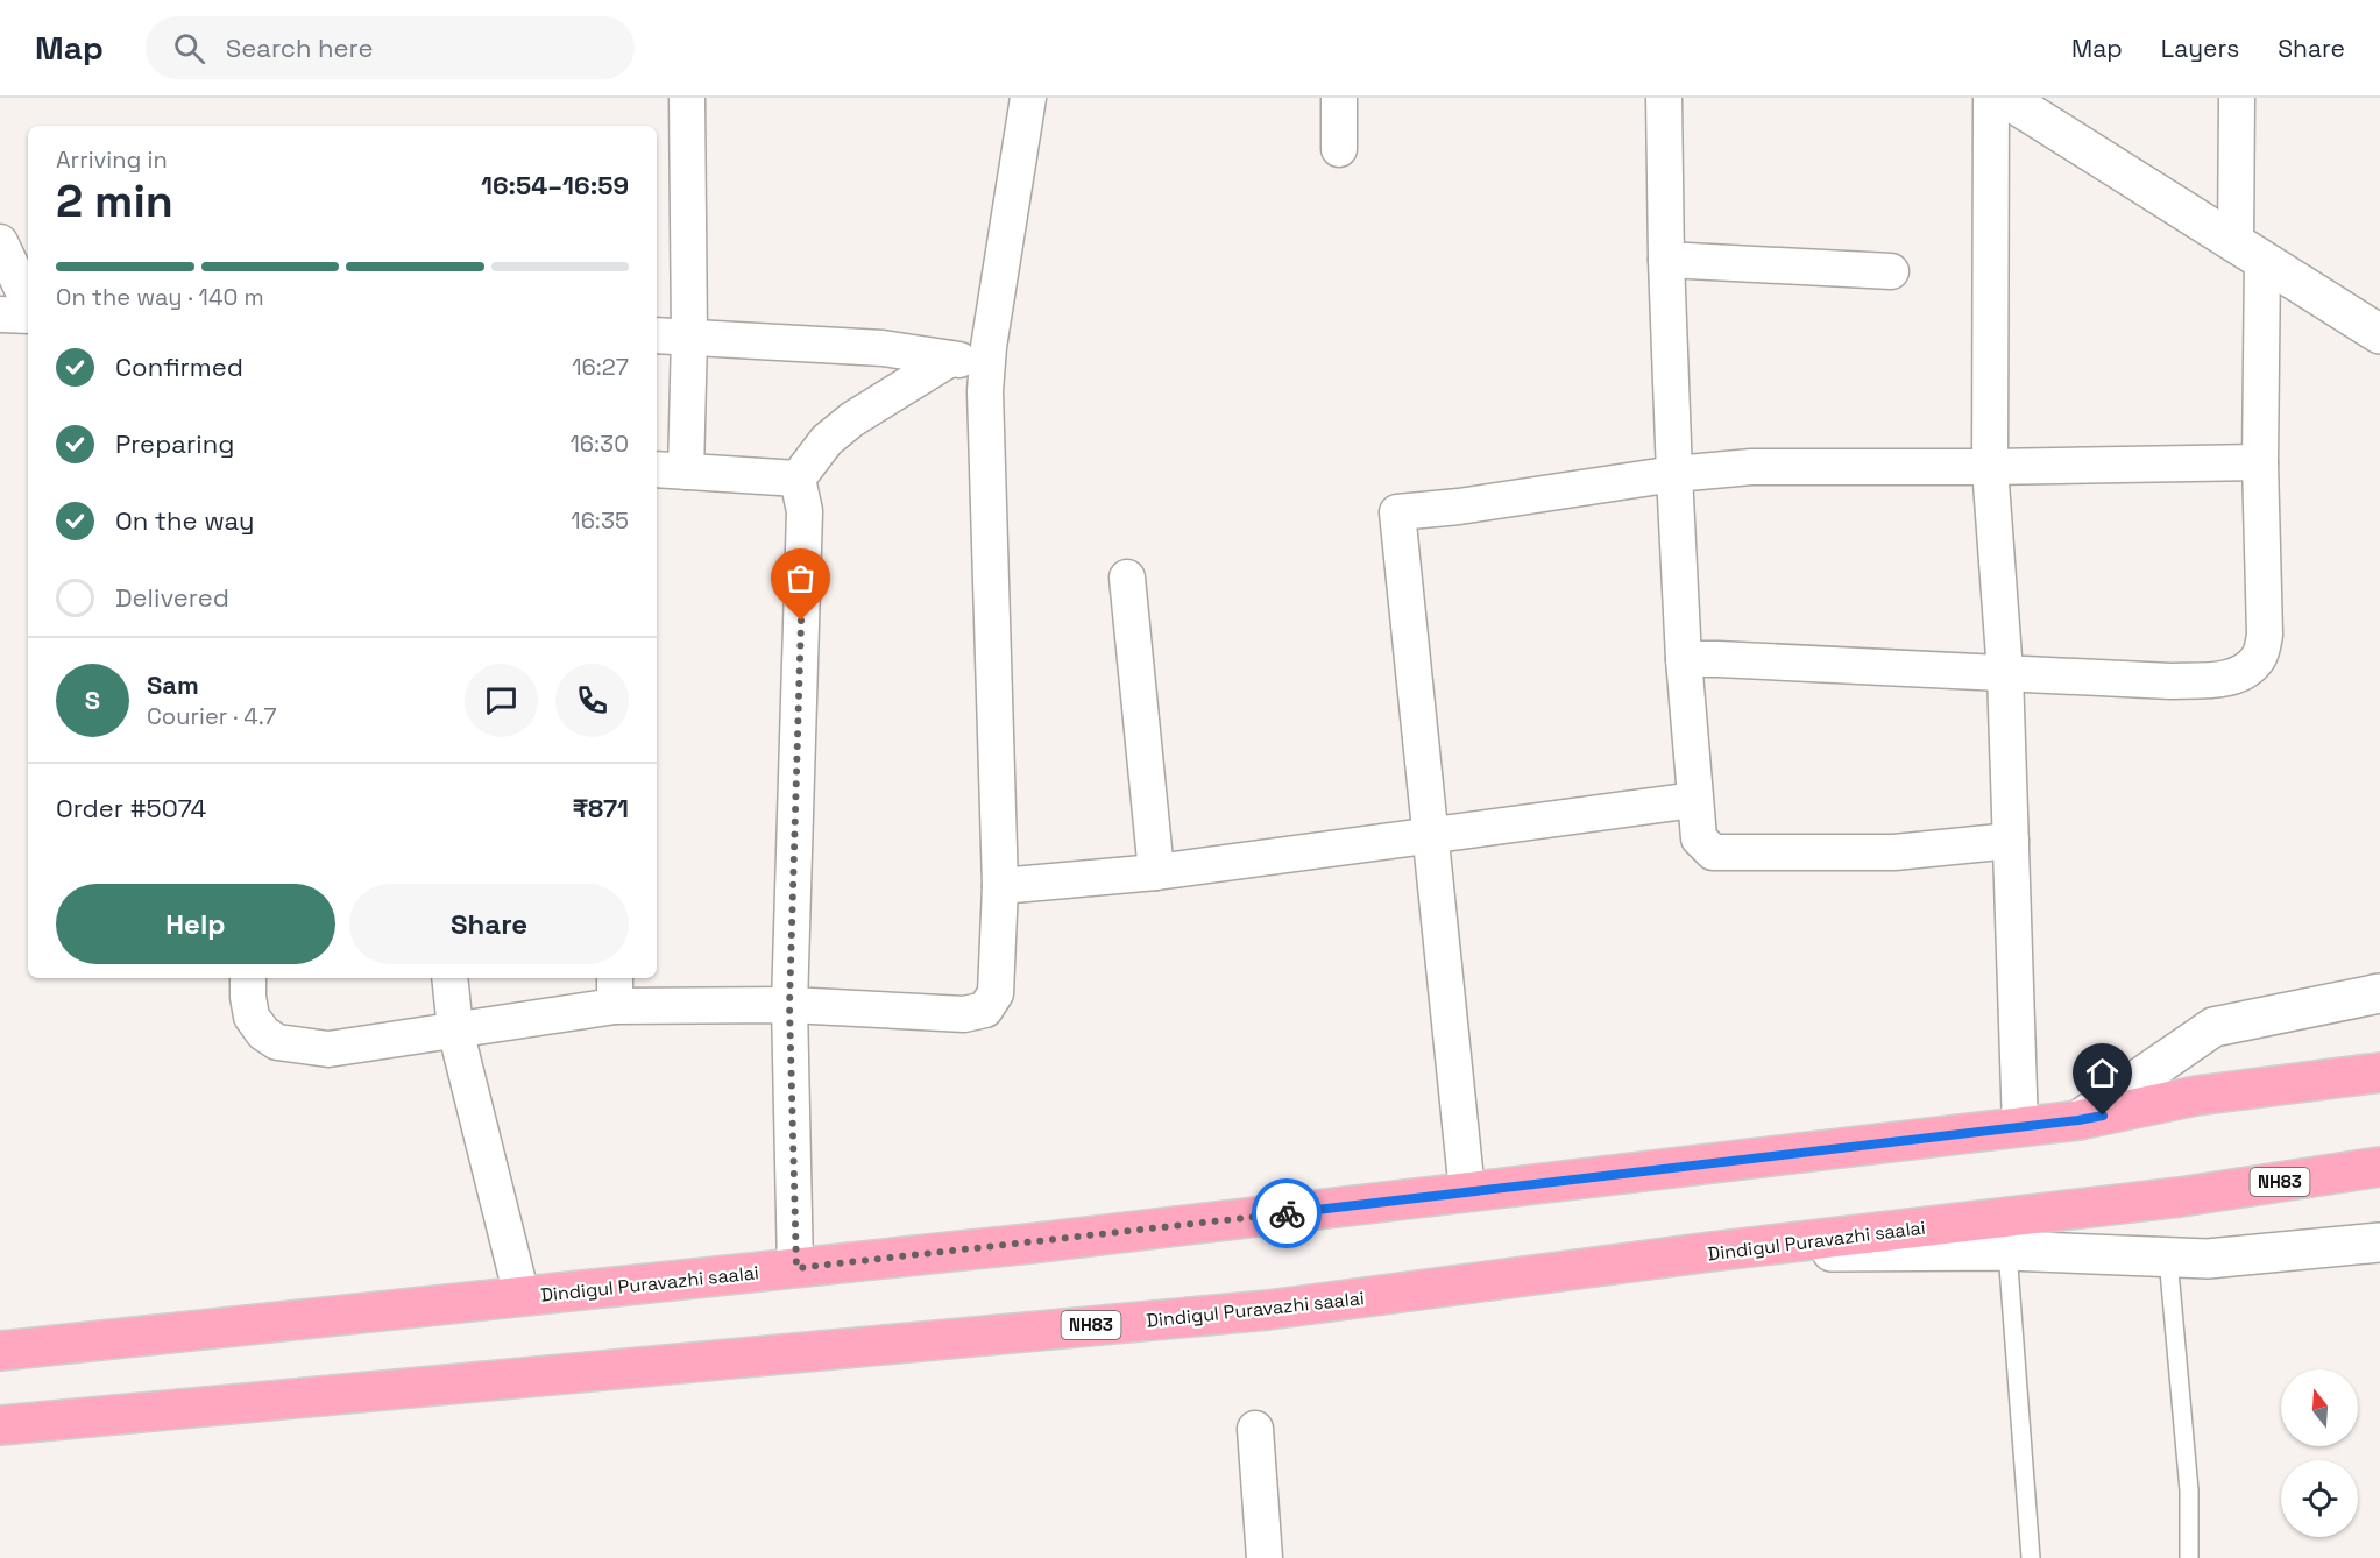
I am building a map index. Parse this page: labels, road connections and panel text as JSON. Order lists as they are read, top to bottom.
{
  "streets": {
    "highway": ["NH83", "Dindigul Puravazhi saalai"]
  },
  "north": "top",
  "page": {
    "header": "Map",
    "search": "Search here",
    "nav": ["Map", "Layers", "Share"],
    "heading": ["2 min", "Arriving in", "16:54–16:59"],
    "panel": [
      "Sam",
      "Courier · 4.7",
      "Order #5074",
      "₹871"
    ],
    "bar": "On the way · 140 m",
    "list": [
      ["Confirmed", "16:27"],
      ["Preparing", "16:30"],
      ["On the way", "16:35"],
      "Delivered"
    ],
    "round": "S",
    "buttons": ["Help", "Share"]
  }
}
